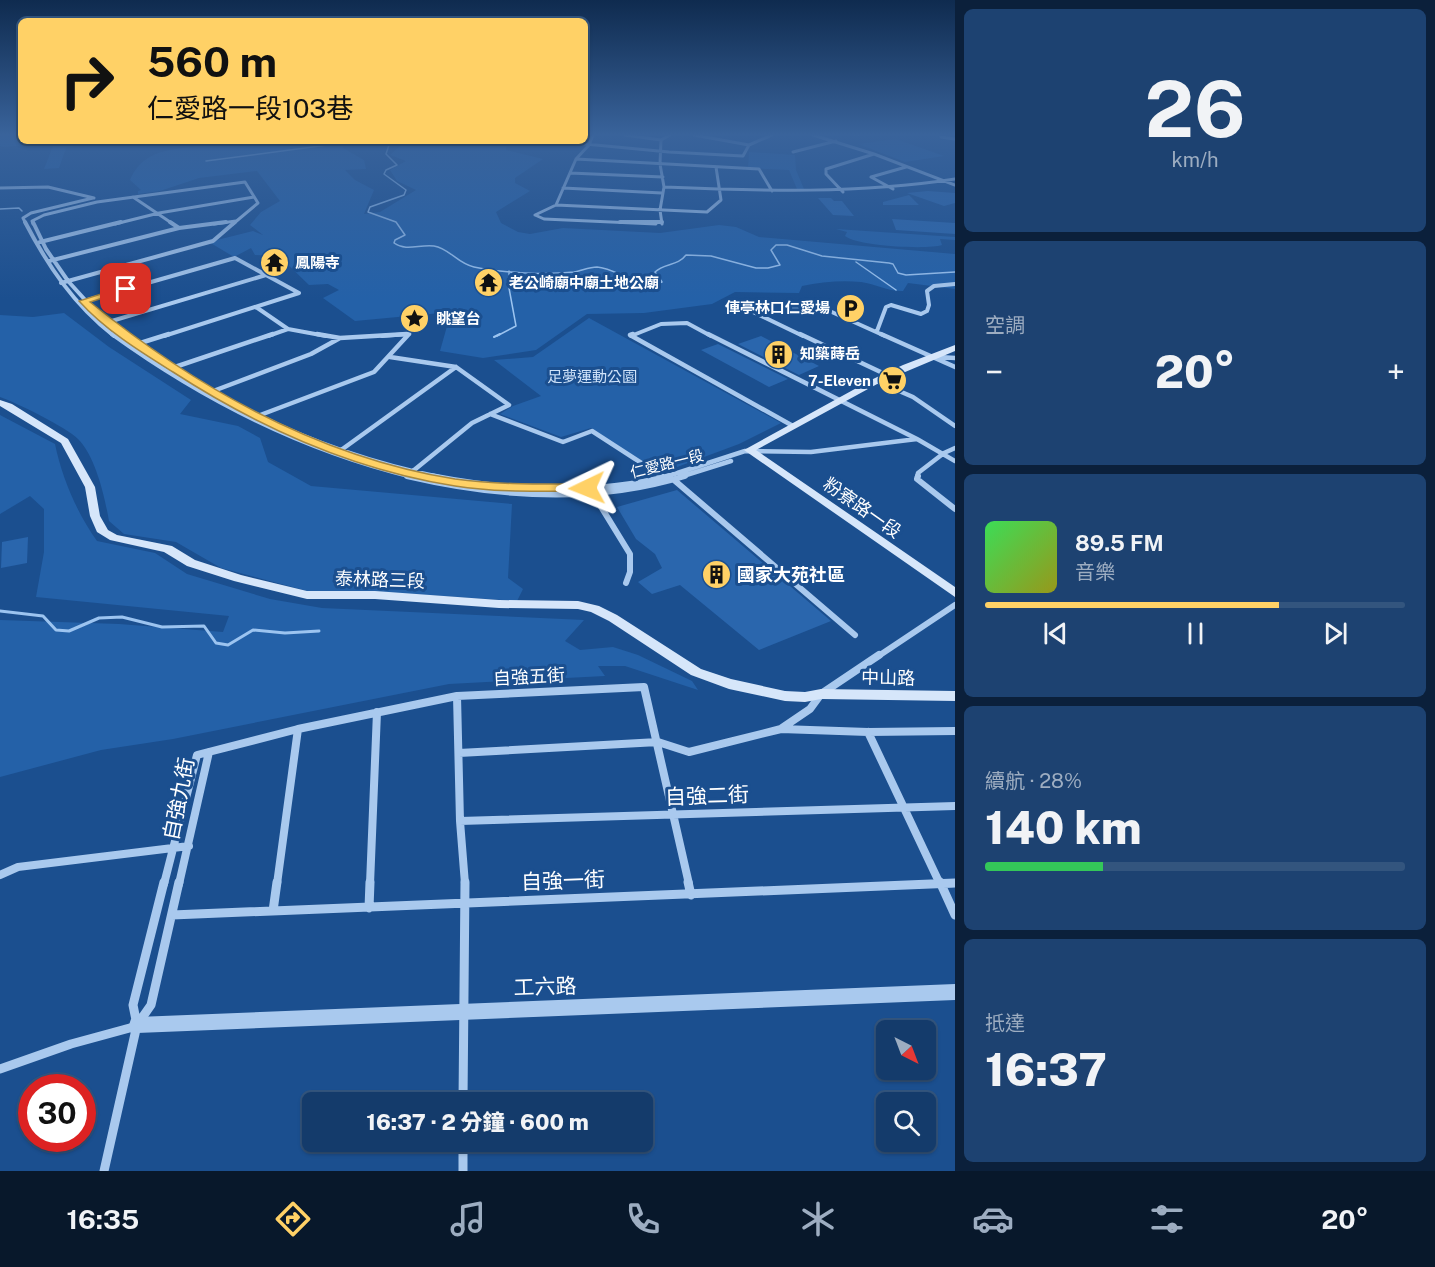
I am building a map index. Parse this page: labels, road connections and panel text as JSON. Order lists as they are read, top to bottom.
{
  "streets": {
    "main road": [
      "仁愛路一段",
      "粉寮路一段",
      "泰林路三段",
      "中山路"
    ],
    "street": [
      "自強五街",
      "自強二街",
      "自強九街",
      "自強一街",
      "工六路"
    ]
  },
  "crossings": [
    ["仁愛路一段", "粉寮路一段"],
    ["泰林路三段", "中山路"],
    ["自強五街", "自強二街"],
    ["自強五街", "自強九街"],
    ["自強五街", "自強一街"],
    ["自強九街", "自強一街"],
    ["自強九街", "工六路"]
  ],
  "parks": ["足夢運動公園"],
  "places": {
    "temple": ["鳳陽寺", "老公崎廟中廟土地公廟"],
    "parking": ["俥亭林口仁愛場"],
    "place": ["眺望台"],
    "building": ["知築蒔岳", "國家大苑社區"],
    "supermarket": ["7-Eleven"]
  },
  "north": "bottom right",
  "page": {
    "tile": [
      ["26", "km/h"],
      "空調",
      ["續航 · 28%", "140 km"],
      ["抵達", "16:37"]
    ],
    "turn": ["560 m", "仁愛路一段103巷"],
    "heat": ["−", "20°", "+"],
    "song": ["89.5 FM", "音樂"],
    "limit": "30",
    "trip": "16:37 · 2 分鐘 · 600 m",
    "tabs": ["16:35", "20°"]
  }
}
